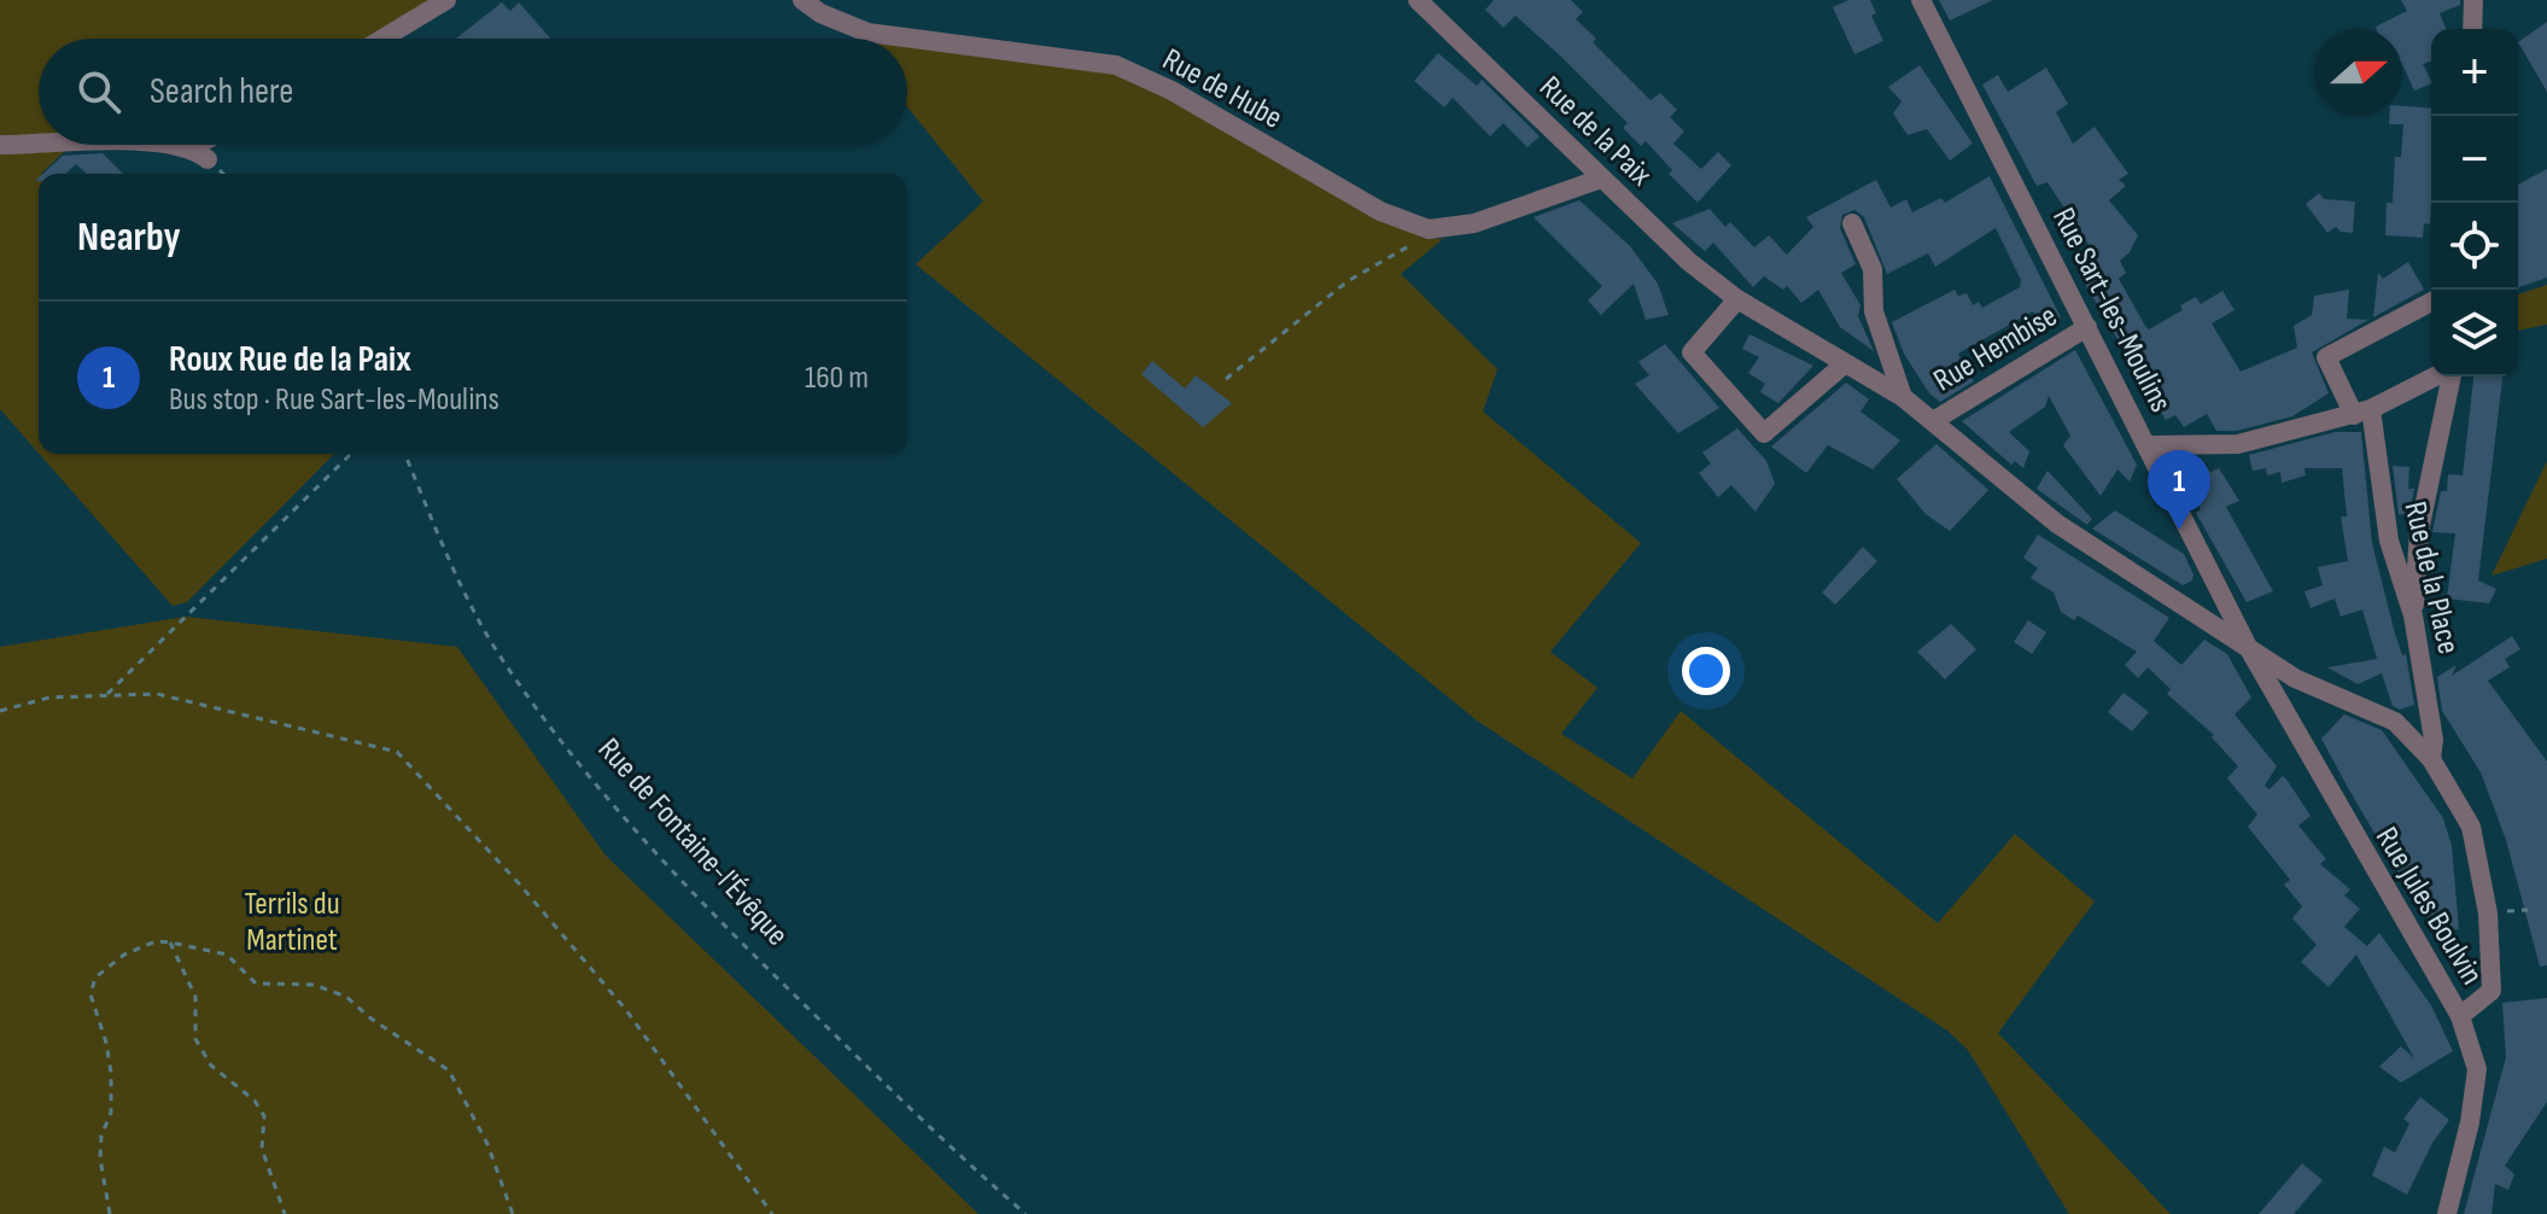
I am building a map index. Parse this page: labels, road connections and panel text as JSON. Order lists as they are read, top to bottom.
{
  "streets": {
    "street": [
      "Rue de Hube",
      "Rue de la Paix",
      "Rue Sart-les-Moulins",
      "Rue Hembise",
      "Rue de la Place",
      "Rue Jules Boulvin"
    ],
    "path": ["Rue de Fontaine-l'Évêque"]
  },
  "crossings": [
    ["Rue de Hube", "Rue de la Paix"],
    ["Rue de la Paix", "Rue Sart-les-Moulins"],
    ["Rue de la Paix", "Rue Hembise"],
    ["Rue de la Paix", "Rue de la Place"],
    ["Rue de la Paix", "Rue Jules Boulvin"],
    ["Rue Sart-les-Moulins", "Rue Hembise"],
    ["Rue Sart-les-Moulins", "Rue Jules Boulvin"]
  ],
  "parks": ["Terrils du Martinet"],
  "north": "right",
  "page": {
    "map_buttons": ["+", "−"],
    "search": "Search here",
    "heading": "Nearby",
    "list": [
      {
        "mark": "1",
        "name": "Roux Rue de la Paix",
        "note": "Bus stop · Rue Sart-les-Moulins",
        "value": "160 m"
      }
    ],
    "pins": "1"
  }
}
